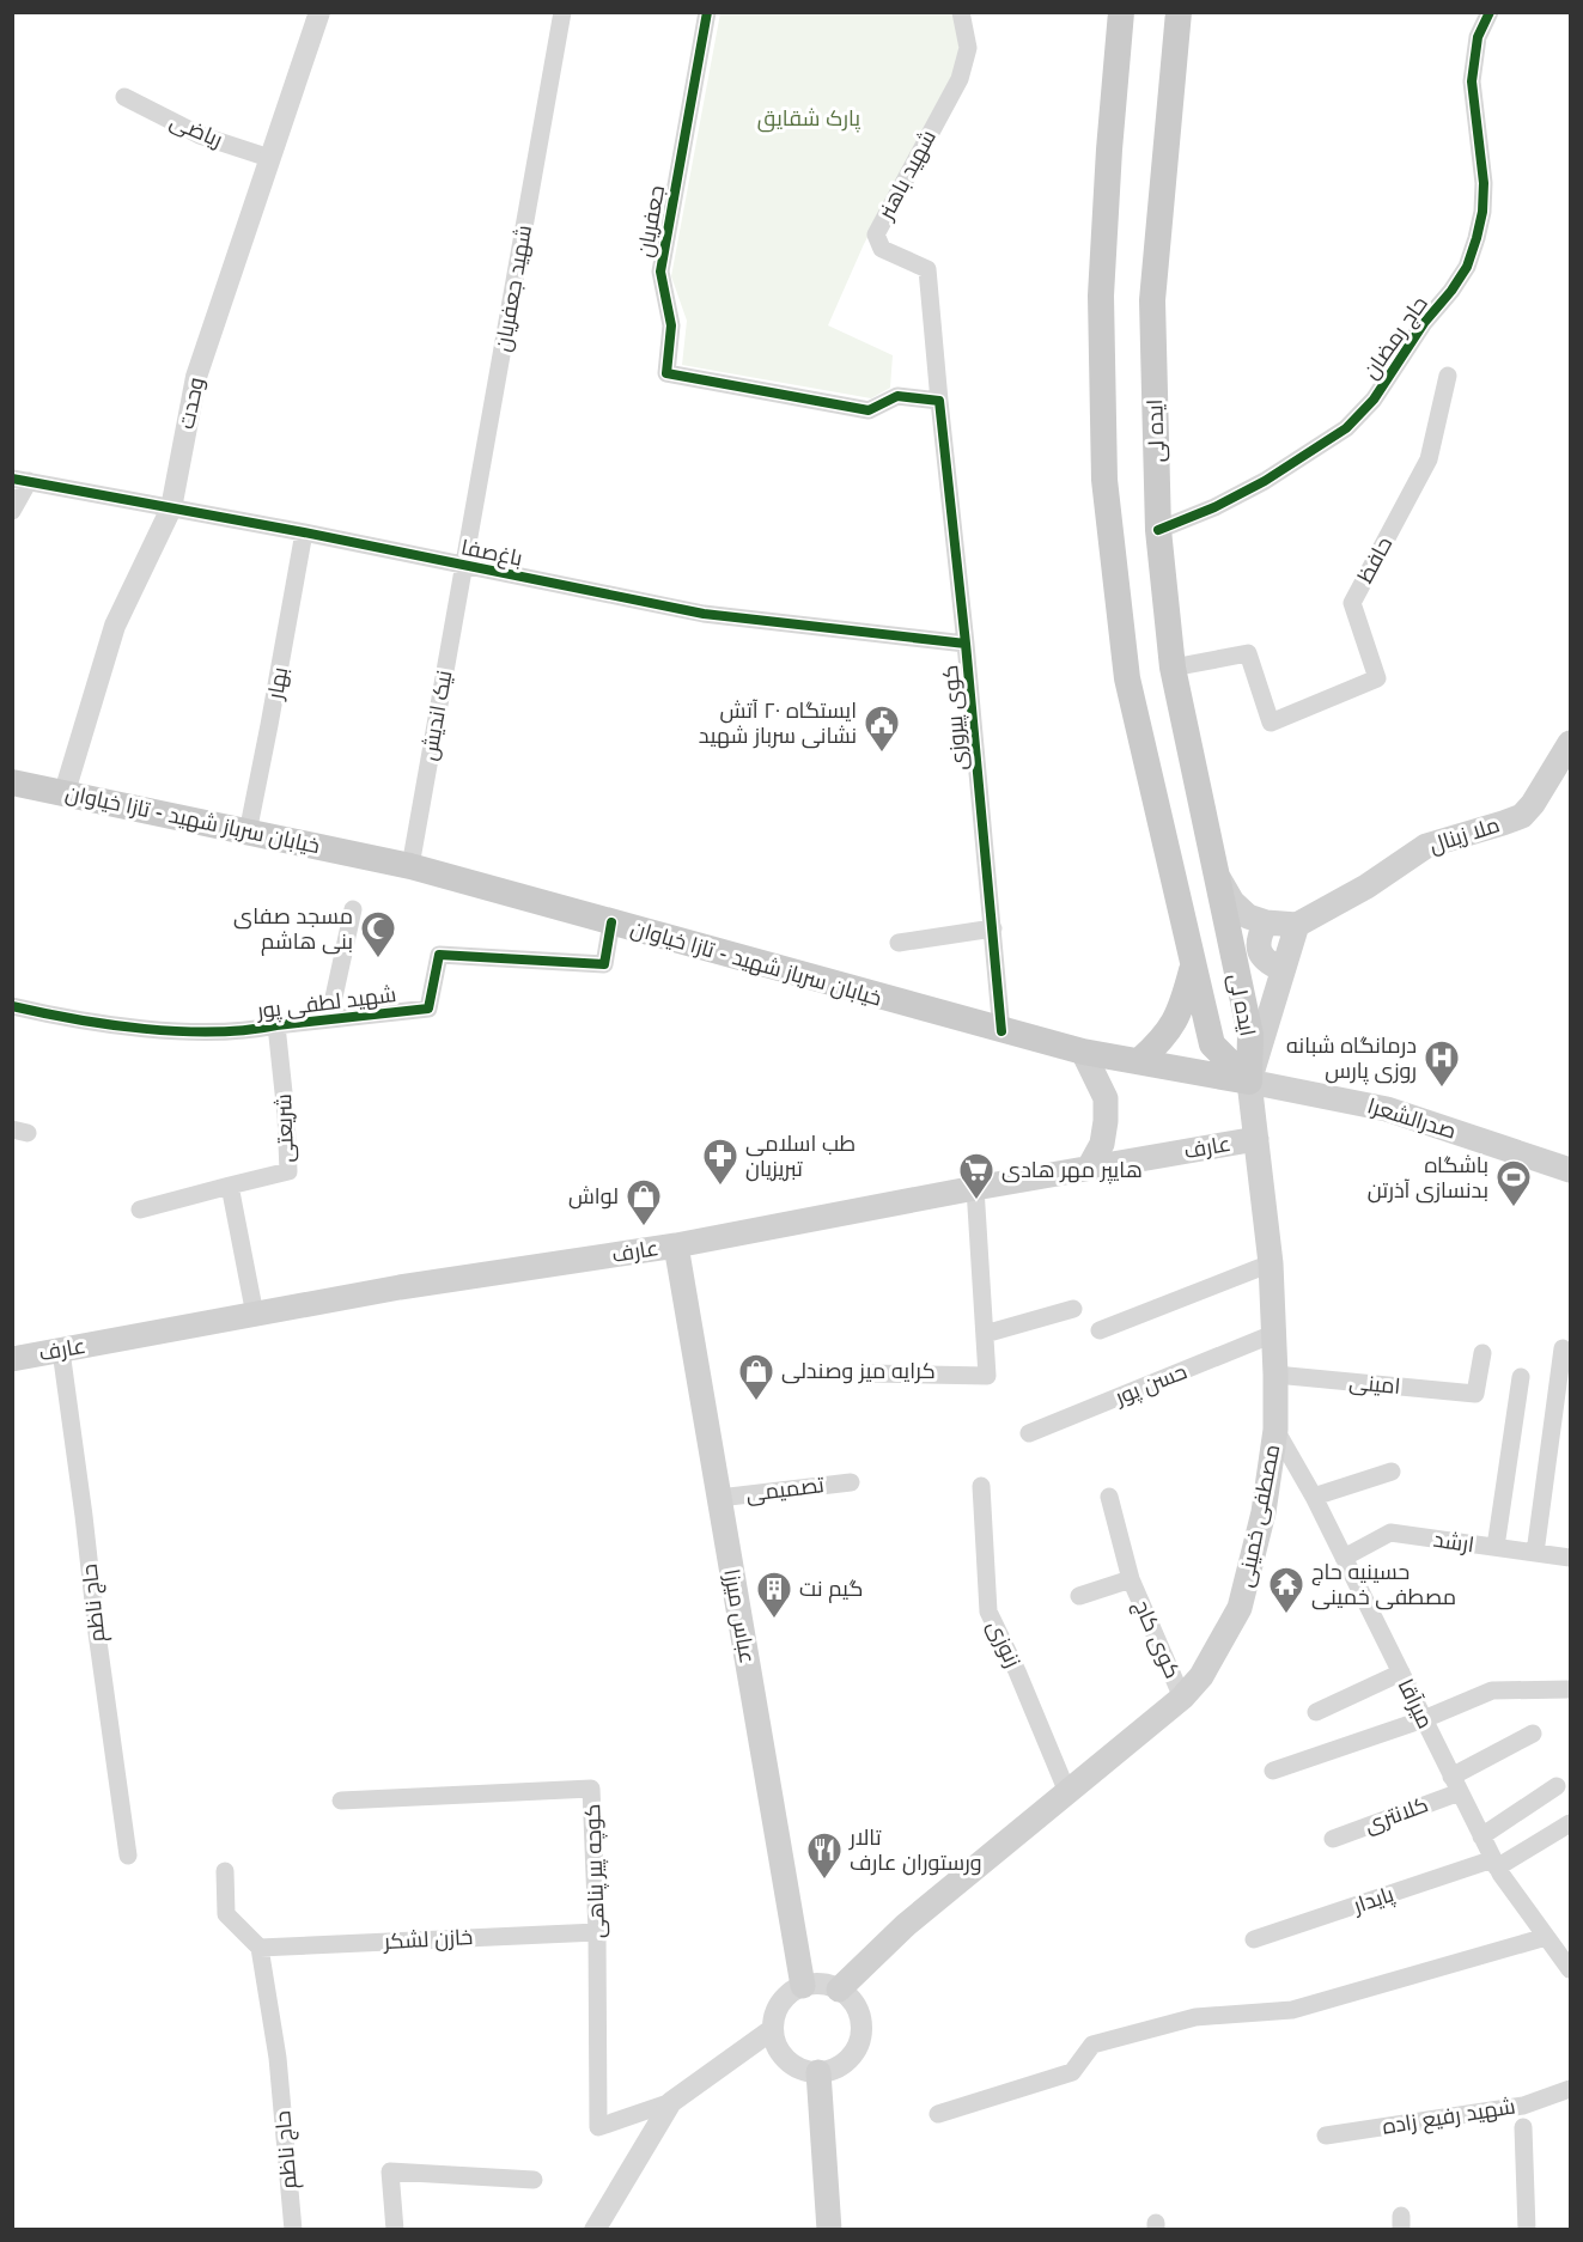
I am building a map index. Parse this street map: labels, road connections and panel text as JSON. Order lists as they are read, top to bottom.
{
  "streets": {
    "main road": [
      "ایده لى",
      "خیابان سرباز شهید - تازا خیاوان",
      "ملا زینال",
      "صدرالشعرا",
      "عارف",
      "مصطفی خمینی",
      "عباس میرزا"
    ],
    "street": [
      "ریاضی",
      "شهید باهنر",
      "جعفریان",
      "شهید جعفریان",
      "حاج رمضان",
      "وحدت",
      "باغ‌صفا",
      "حافظ",
      "بهار",
      "نیک اندیش",
      "کوی پیروزی",
      "شهید لطفی پور",
      "شریعتی",
      "حسن پور",
      "امینی",
      "تصمیمی",
      "ارشد",
      "حاج ناظم",
      "کوی کاج",
      "زنوزی",
      "میرآقا",
      "کلانتری",
      "کوچه پیر پناهی",
      "پایدار",
      "خازن لشکر",
      "شهید رفیع زاده"
    ]
  },
  "crossings": [
    ["ریاضی", "وحدت"],
    ["شهید باهنر", "جعفریان"],
    ["شهید باهنر", "کوی پیروزی"],
    ["جعفریان", "کوی پیروزی"],
    ["شهید جعفریان", "باغ‌صفا"],
    ["شهید جعفریان", "نیک اندیش"],
    ["حاج رمضان", "ایده لى"],
    ["وحدت", "باغ‌صفا"],
    ["وحدت", "خیابان سرباز شهید - تازا خیاوان"],
    ["ایده لى", "حافظ"],
    ["ایده لى", "خیابان سرباز شهید - تازا خیاوان"],
    ["ایده لى", "صدرالشعرا"],
    ["ایده لى", "مصطفی خمینی"],
    ["باغ‌صفا", "بهار"],
    ["باغ‌صفا", "نیک اندیش"],
    ["باغ‌صفا", "کوی پیروزی"],
    ["بهار", "خیابان سرباز شهید - تازا خیاوان"],
    ["نیک اندیش", "خیابان سرباز شهید - تازا خیاوان"],
    ["کوی پیروزی", "خیابان سرباز شهید - تازا خیاوان"],
    ["خیابان سرباز شهید - تازا خیاوان", "شهید لطفی پور"],
    ["خیابان سرباز شهید - تازا خیاوان", "صدرالشعرا"],
    ["خیابان سرباز شهید - تازا خیاوان", "مصطفی خمینی"],
    ["شهید لطفی پور", "شریعتی"],
    ["صدرالشعرا", "مصطفی خمینی"],
    ["عارف", "مصطفی خمینی"],
    ["عارف", "حاج ناظم"],
    ["عارف", "عباس میرزا"],
    ["حسن پور", "مصطفی خمینی"],
    ["امینی", "مصطفی خمینی"],
    ["تصمیمی", "عباس میرزا"],
    ["مصطفی خمینی", "عباس میرزا"],
    ["مصطفی خمینی", "کوی کاج"],
    ["مصطفی خمینی", "زنوزی"],
    ["مصطفی خمینی", "میرآقا"],
    ["ارشد", "میرآقا"],
    ["حاج ناظم", "خازن لشکر"],
    ["میرآقا", "کلانتری"],
    ["میرآقا", "پایدار"],
    ["کوچه پیر پناهی", "خازن لشکر"]
  ],
  "parks": ["پارک شقایق"],
  "places": {
    "public building": ["ایستگاه ۲۰ آتش نشانی سرباز شهید"],
    "mosque": ["مسجد صفای بنی هاشم"],
    "hospital": ["درمانگاه شبانه روزی پارس"],
    "pharmacy": ["طب اسلامی تبریزیان"],
    "supermarket": ["هایپر مهر هادی"],
    "sports": ["باشگاه بدنسازی آذرتن"],
    "shop": ["لواش", "کرایه میز وصندلی"],
    "temple": ["حسینیه حاج مصطفی خمینی"],
    "building": ["گیم نت"],
    "restaurant": ["تالار ورستوران عارف"]
  }
}
